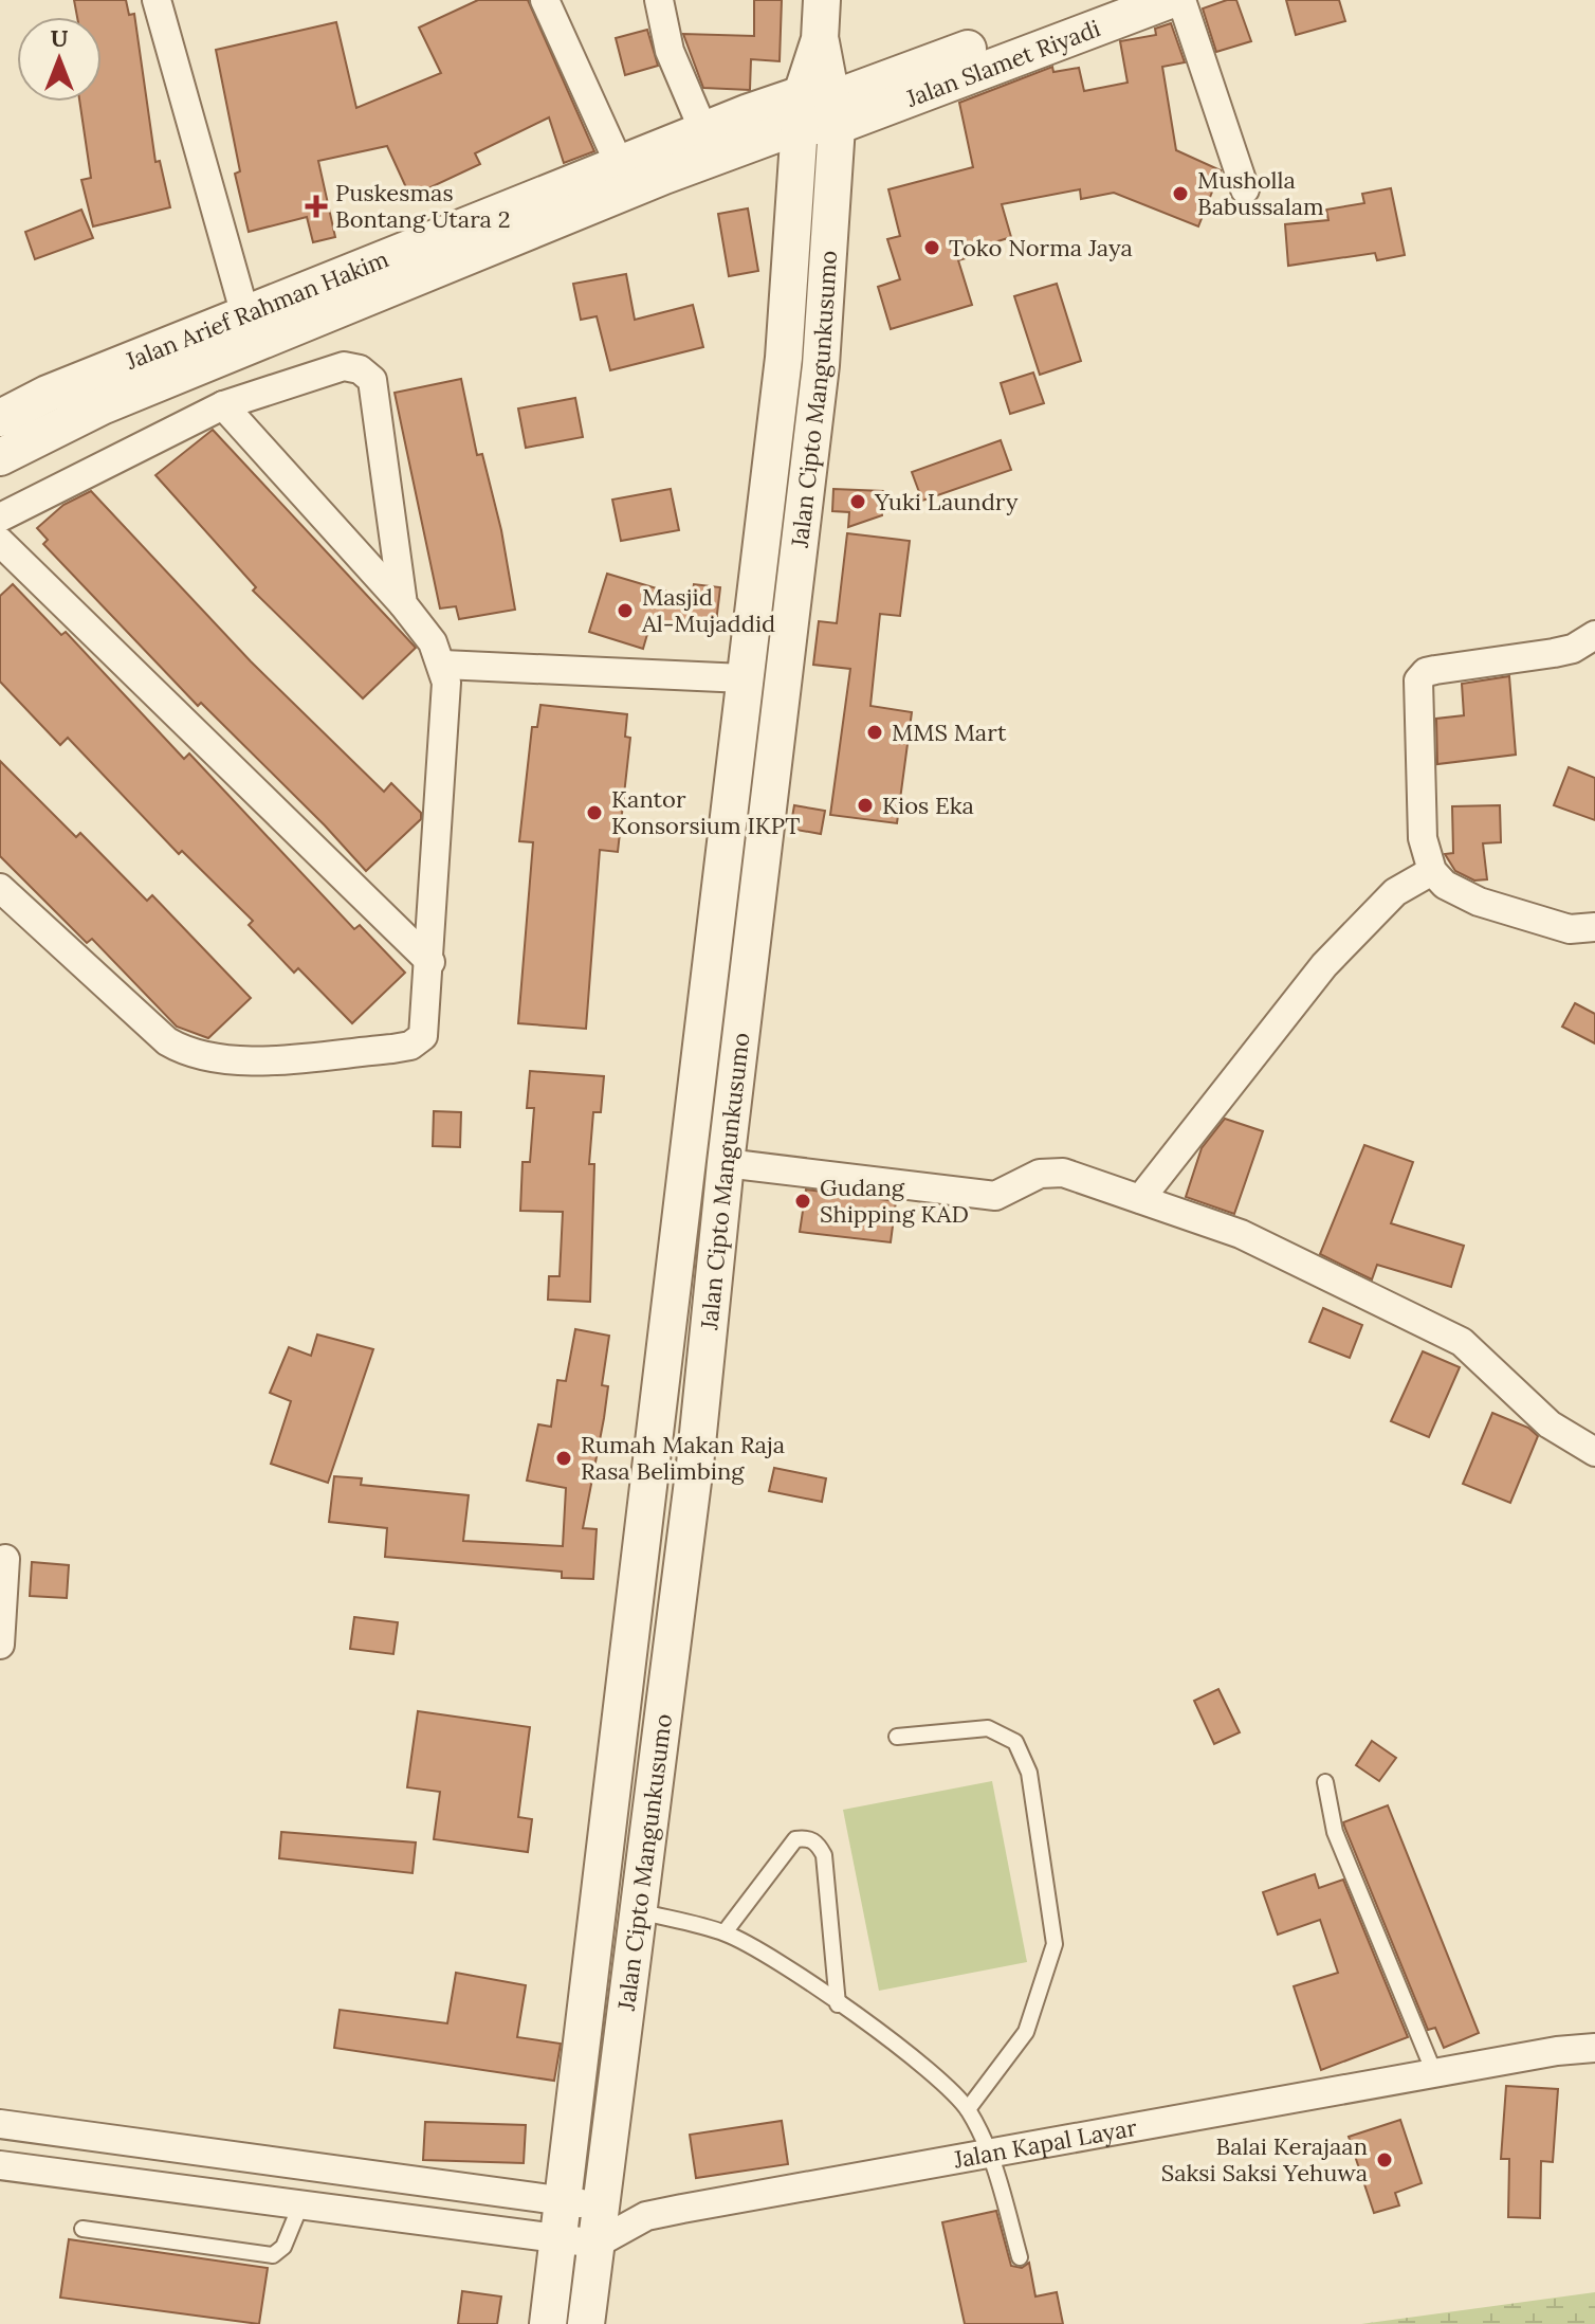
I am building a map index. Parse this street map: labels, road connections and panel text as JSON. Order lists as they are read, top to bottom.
{
  "streets": {
    "street": [
      "Jalan Slamet Riyadi",
      "Jalan Arief Rahman Hakim",
      "Jalan Cipto Mangunkusumo",
      "Jalan Kapal Layar"
    ]
  },
  "crossings": [
    ["Jalan Slamet Riyadi", "Jalan Arief Rahman Hakim"],
    ["Jalan Slamet Riyadi", "Jalan Cipto Mangunkusumo"],
    ["Jalan Arief Rahman Hakim", "Jalan Cipto Mangunkusumo"]
  ],
  "places": {
    "other": [
      "Musholla Babussalam",
      "Toko Norma Jaya",
      "Yuki Laundry",
      "Masjid Al-Mujaddid",
      "MMS Mart",
      "Kios Eka",
      "Kantor Konsorsium IKPT",
      "Gudang Shipping KAD",
      "Rumah Makan Raja Rasa Belimbing",
      "Balai Kerajaan Saksi Saksi Yehuwa"
    ],
    "health": ["Puskesmas Bontang Utara 2"]
  },
  "north": "top"
}
